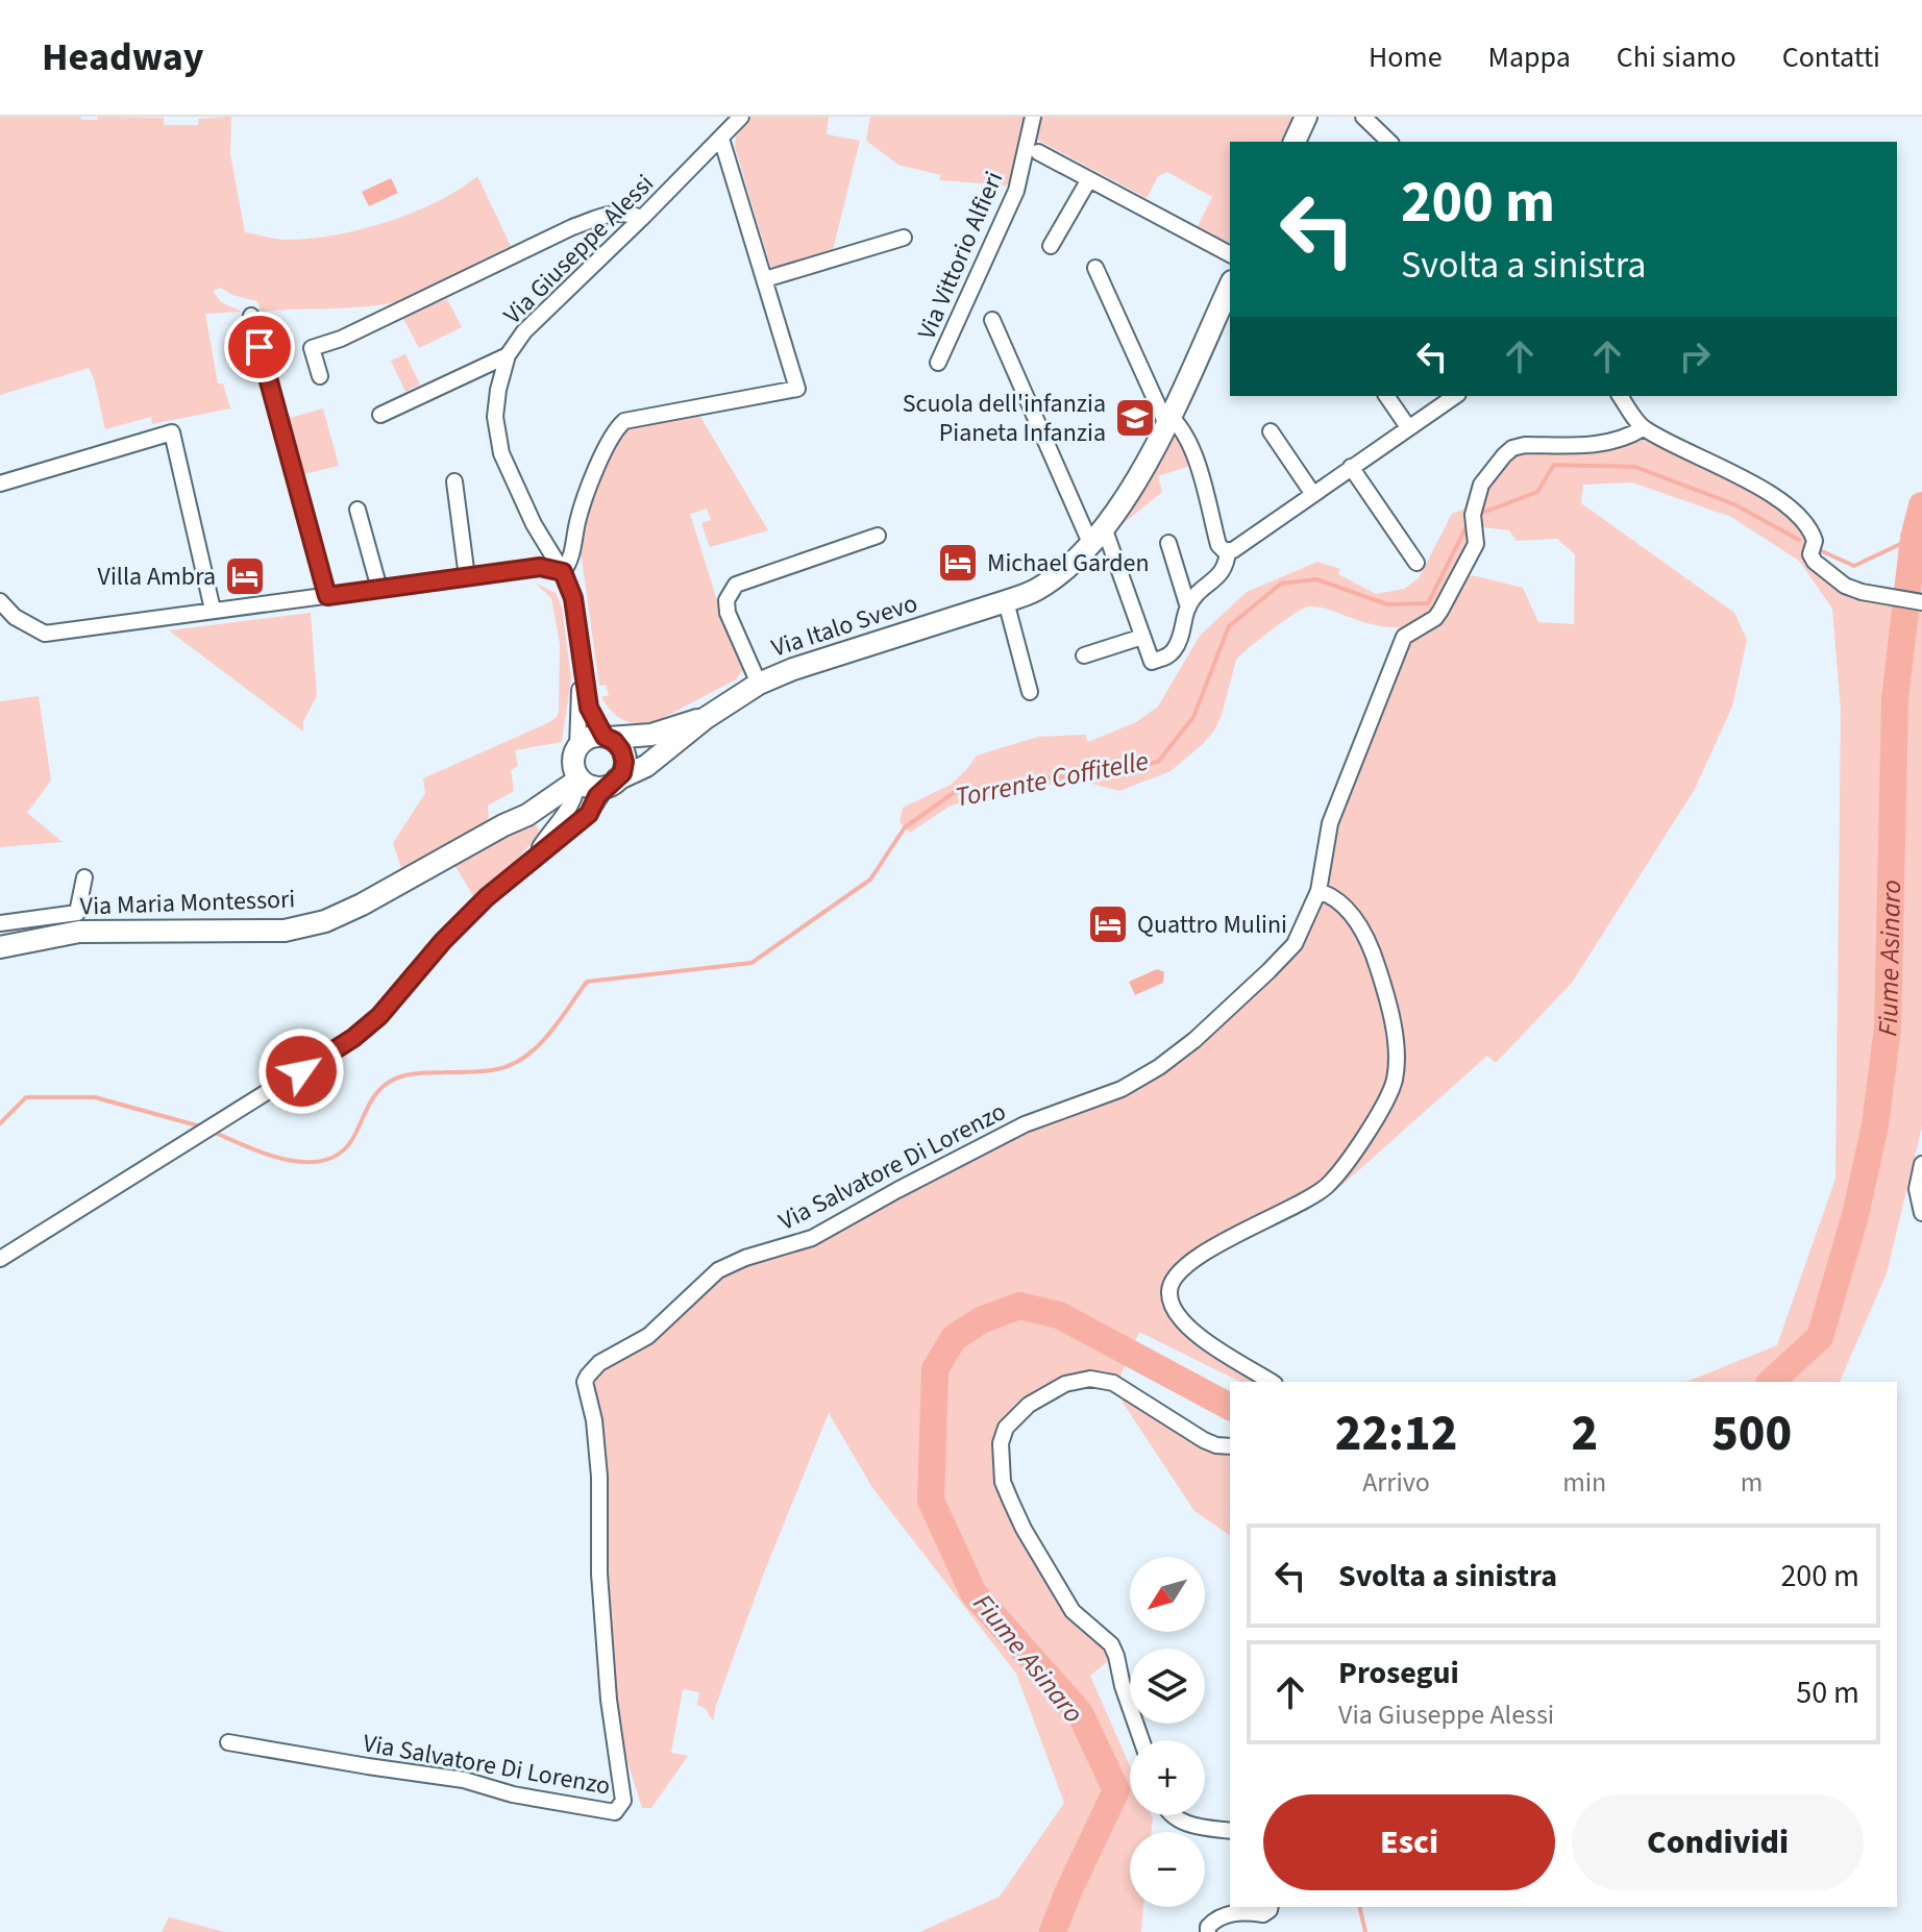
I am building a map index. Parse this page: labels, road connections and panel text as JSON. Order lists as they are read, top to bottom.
{
  "streets": {
    "street": [
      "Via Giuseppe Alessi",
      "Via Vittorio Alfieri",
      "Via Italo Svevo",
      "Via Maria Montessori",
      "Via Salvatore Di Lorenzo"
    ]
  },
  "water": ["Torrente Coffitelle", "Fiume Asinaro"],
  "places": {
    "school or university": ["Scuola dell'infanzia Pianeta Infanzia"],
    "hotel": ["Michael Garden", "Villa Ambra", "Quattro Mulini"]
  },
  "north": "bottom left",
  "page": {
    "header": "Headway",
    "nav": [
      "Home",
      "Mappa",
      "Chi siamo",
      "Contatti"
    ],
    "turn": ["200 m", "Svolta a sinistra"],
    "eta": [
      "22:12",
      "Arrivo",
      "2",
      "min",
      "500",
      "m"
    ],
    "list": [
      {
        "name": "Svolta a sinistra",
        "value": "200 m"
      },
      {
        "name": "Prosegui",
        "note": "Via Giuseppe Alessi",
        "value": "50 m"
      }
    ],
    "map_buttons": ["+", "−"],
    "buttons": ["Esci", "Condividi"]
  }
}
